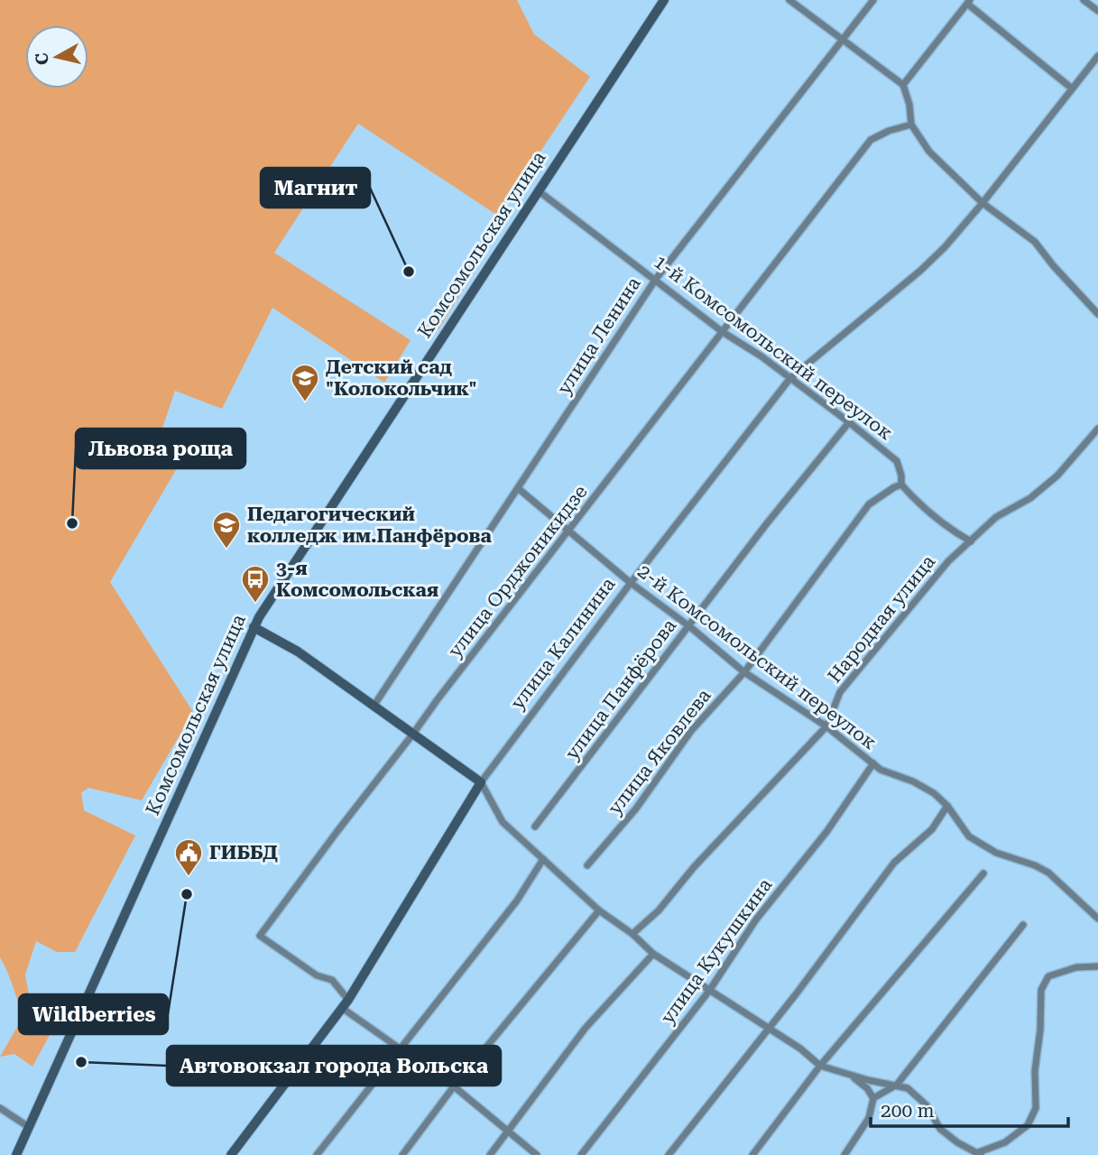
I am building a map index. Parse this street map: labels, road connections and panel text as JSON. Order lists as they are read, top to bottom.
{
  "streets": {
    "main road": ["Комсомольская улица", "улица Калинина"],
    "street": [
      "улица Ленина",
      "1-й Комсомольский переулок",
      "улица Орджоникидзе",
      "Народная улица",
      "2-й Комсомольский переулок",
      "улица Панфёрова",
      "улица Яковлева",
      "улица Кукушкина"
    ]
  },
  "crossings": [
    ["Комсомольская улица", "1-й Комсомольский переулок"],
    ["улица Ленина", "1-й Комсомольский переулок"],
    ["улица Ленина", "2-й Комсомольский переулок"],
    ["1-й Комсомольский переулок", "улица Орджоникидзе"],
    ["1-й Комсомольский переулок", "Народная улица"],
    ["1-й Комсомольский переулок", "улица Калинина"],
    ["1-й Комсомольский переулок", "улица Панфёрова"],
    ["1-й Комсомольский переулок", "улица Яковлева"],
    ["улица Орджоникидзе", "улица Калинина"],
    ["улица Орджоникидзе", "2-й Комсомольский переулок"],
    ["Народная улица", "2-й Комсомольский переулок"],
    ["улица Калинина", "2-й Комсомольский переулок"],
    ["2-й Комсомольский переулок", "улица Панфёрова"],
    ["2-й Комсомольский переулок", "улица Яковлева"],
    ["2-й Комсомольский переулок", "улица Кукушкина"]
  ],
  "places": {
    "other": [
      "Магнит",
      "Львова роща",
      "Wildberries",
      "Автовокзал города Вольска"
    ],
    "school or university": ["Детский сад \"Колокольчик\"", "Педагогический колледж им.Панфёрова"],
    "bus stop": ["3-я Комсомольская"],
    "public building": ["ГИББД"]
  },
  "scale_bar": "200 m",
  "north": "left"
}
